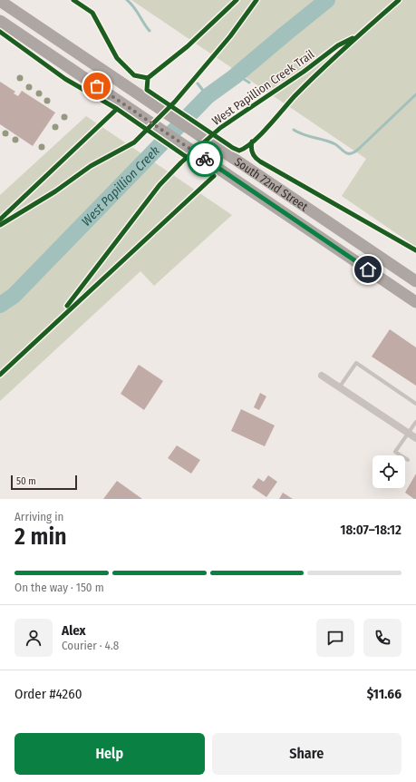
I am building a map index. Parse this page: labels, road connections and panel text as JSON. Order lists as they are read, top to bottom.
{
  "streets": {
    "main road": ["South 72nd Street"],
    "cycle path": ["West Papillion Creek Trail"]
  },
  "water": ["West Papillion Creek"],
  "scale_bar": "50 m",
  "page": {
    "scale": "50 m",
    "heading": ["2 min", "Arriving in", "18:07–18:12"],
    "panel": [
      "Alex",
      "Courier · 4.8",
      "Order #4260",
      "$11.66"
    ],
    "bar": "On the way · 150 m",
    "buttons": ["Help", "Share"]
  }
}
